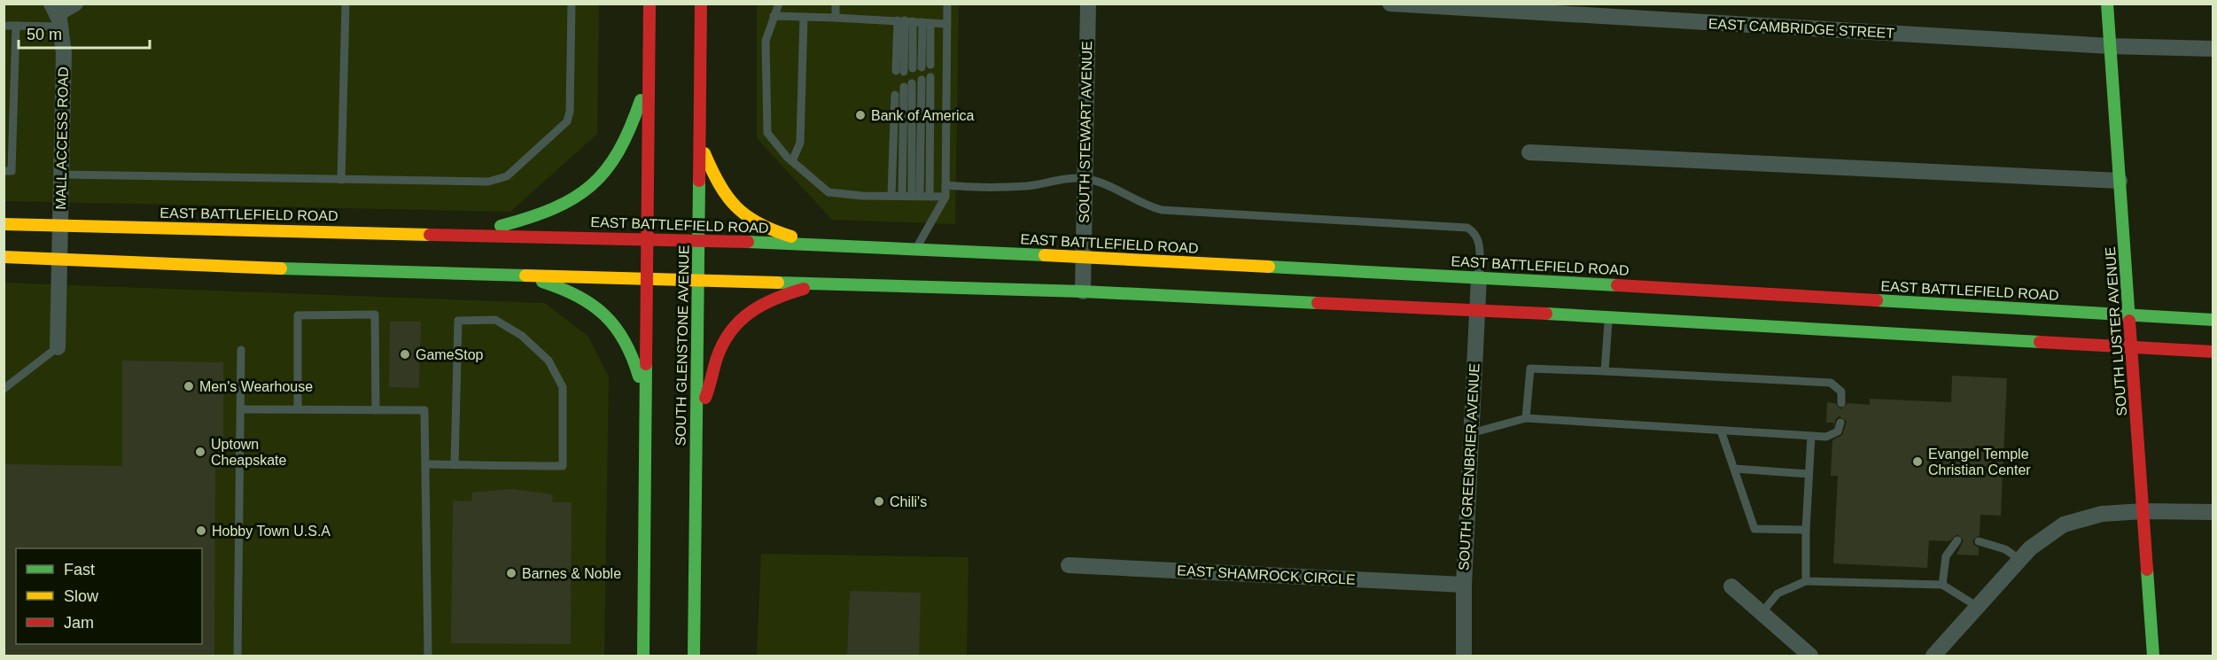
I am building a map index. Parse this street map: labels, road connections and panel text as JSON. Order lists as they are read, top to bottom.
{
  "streets": {
    "main road": ["EAST BATTLEFIELD ROAD", "SOUTH LUSTER AVENUE", "SOUTH GLENSTONE AVENUE"],
    "street": [
      "EAST CAMBRIDGE STREET",
      "SOUTH STEWART AVENUE",
      "MALL ACCESS ROAD",
      "SOUTH GREENBRIER AVENUE",
      "EAST SHAMROCK CIRCLE"
    ]
  },
  "crossings": [
    ["EAST CAMBRIDGE STREET", "SOUTH LUSTER AVENUE"],
    ["SOUTH STEWART AVENUE", "EAST BATTLEFIELD ROAD"],
    ["MALL ACCESS ROAD", "EAST BATTLEFIELD ROAD"],
    ["EAST BATTLEFIELD ROAD", "SOUTH LUSTER AVENUE"],
    ["EAST BATTLEFIELD ROAD", "SOUTH GLENSTONE AVENUE"],
    ["EAST BATTLEFIELD ROAD", "SOUTH GREENBRIER AVENUE"],
    ["SOUTH GREENBRIER AVENUE", "EAST SHAMROCK CIRCLE"]
  ],
  "places": [
    "Bank of America",
    "GameStop",
    "Men's Wearhouse",
    "Uptown Cheapskate",
    "Evangel Temple Christian Center",
    "Chili's",
    "Hobby Town U.S.A",
    "Barnes & Noble"
  ],
  "legend": ["Fast", "Slow", "Jam"],
  "scale_bar": "50 m"
}
